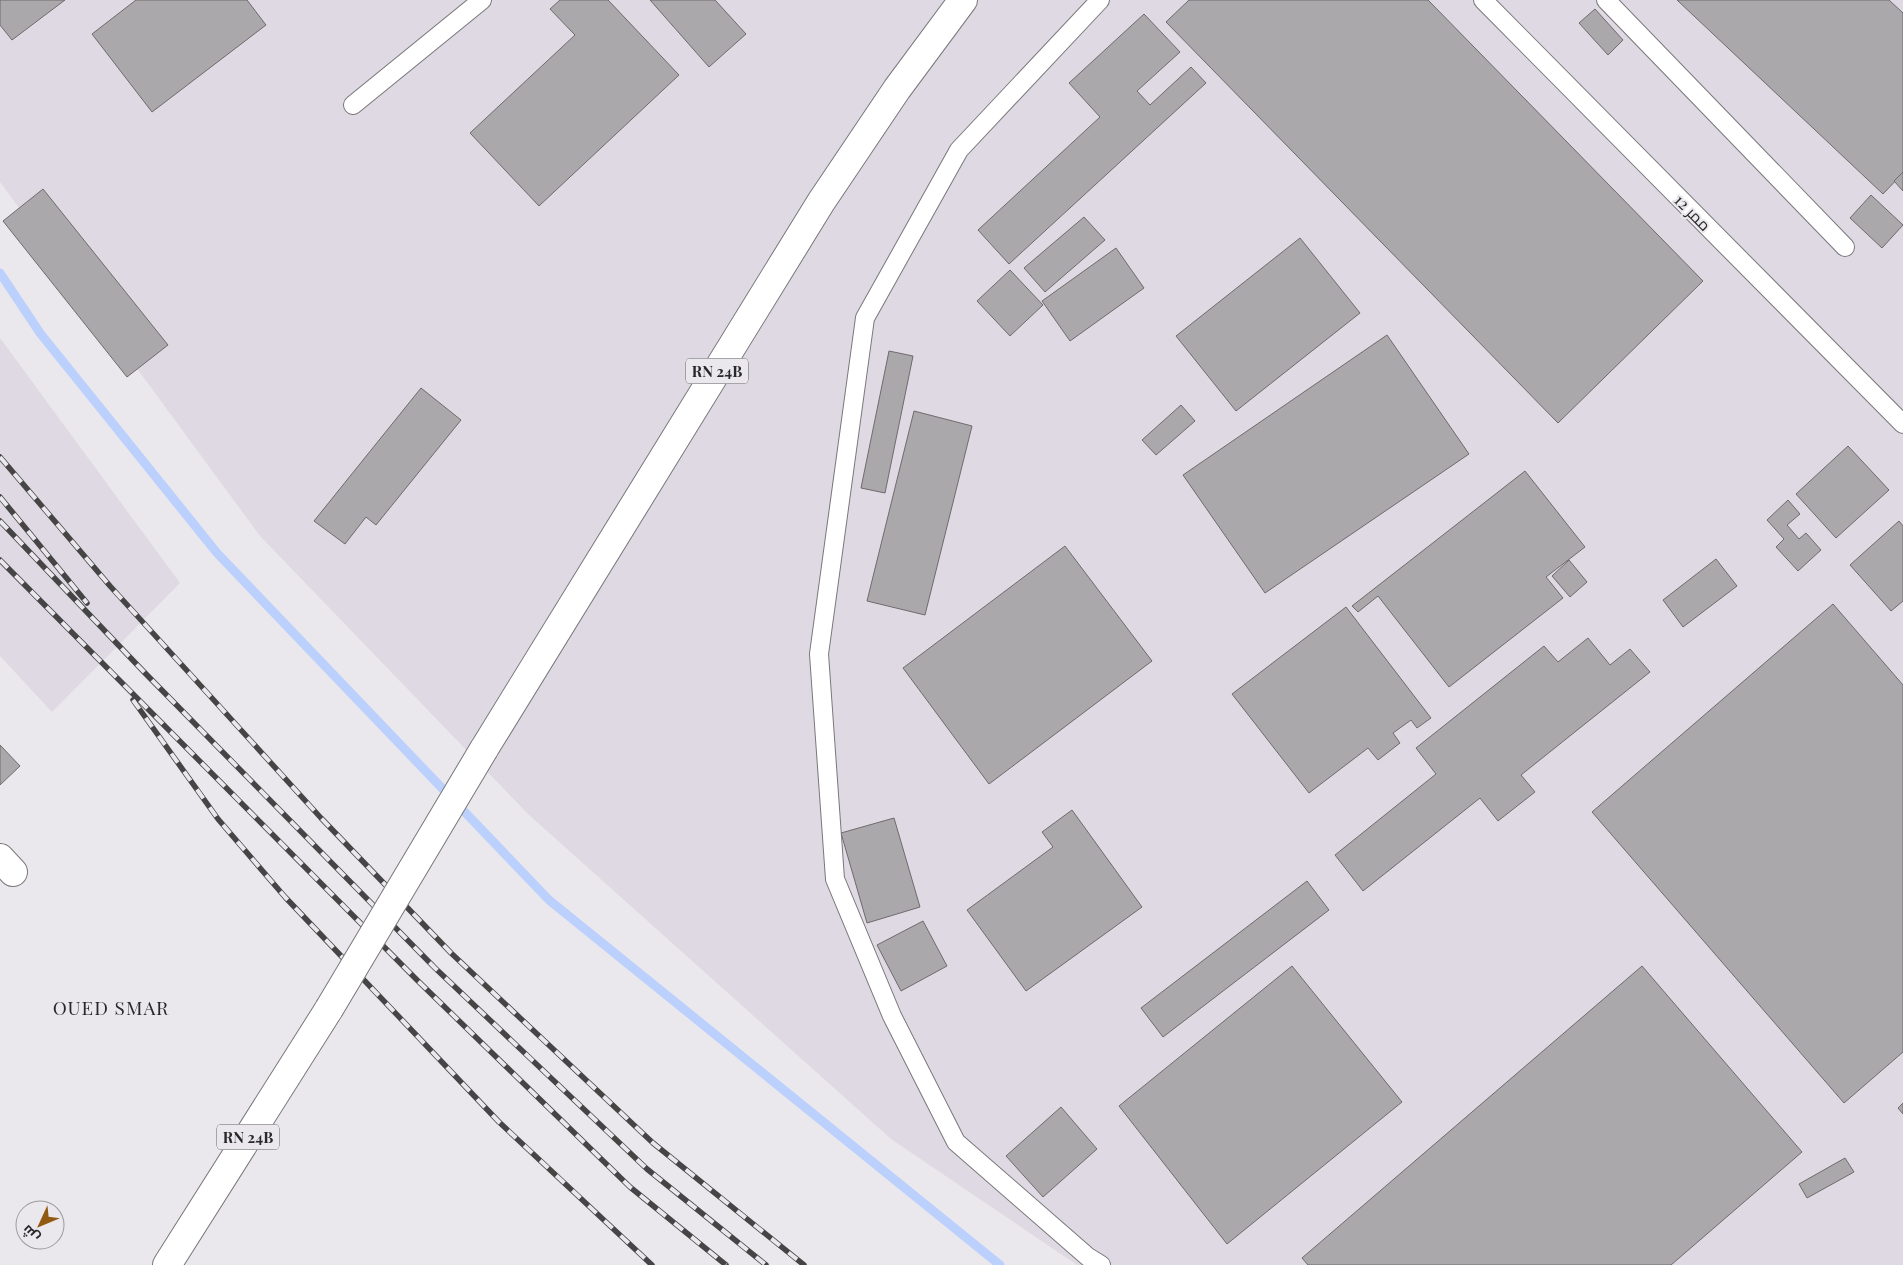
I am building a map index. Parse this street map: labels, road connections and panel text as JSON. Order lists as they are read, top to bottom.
{
  "streets": {
    "main road": ["RN 24B"],
    "lane": ["ممر 12"]
  },
  "districts": ["OUED SMAR"],
  "north": "bottom left"
}
